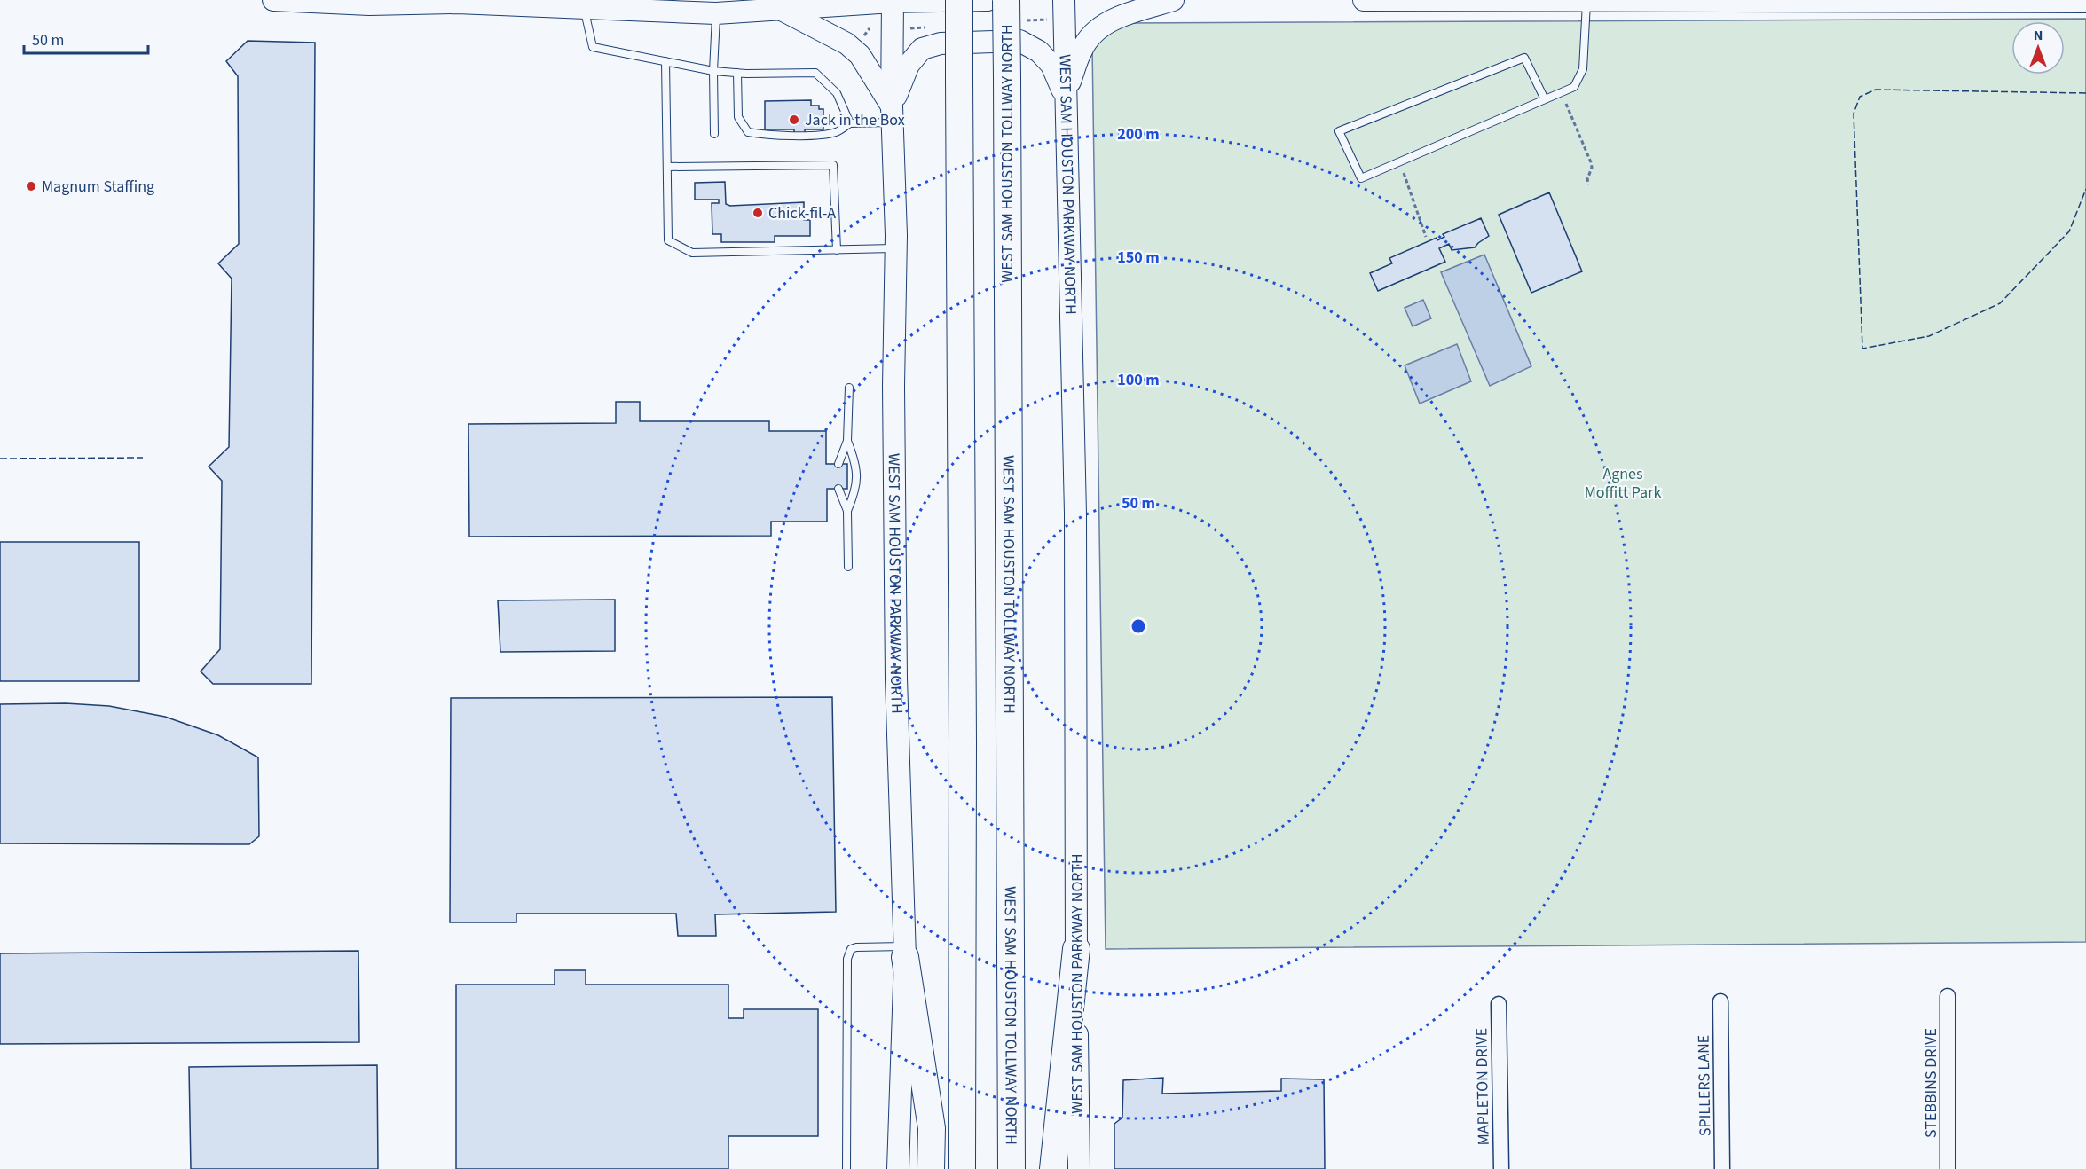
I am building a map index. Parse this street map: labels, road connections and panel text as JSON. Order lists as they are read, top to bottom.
{
  "streets": {
    "highway": ["WEST SAM HOUSTON TOLLWAY NORTH"],
    "main road": ["WEST SAM HOUSTON PARKWAY NORTH"],
    "street": ["STEBBINS DRIVE", "SPILLERS LANE", "MAPLETON DRIVE"]
  },
  "parks": ["Agnes Moffitt Park"],
  "places": ["Jack in the Box", "Magnum Staffing", "Chick-fil-A"],
  "scale_bar": "50 m",
  "north": "top",
  "rings": [
    "200 m",
    "150 m",
    "100 m",
    "50 m"
  ]
}
